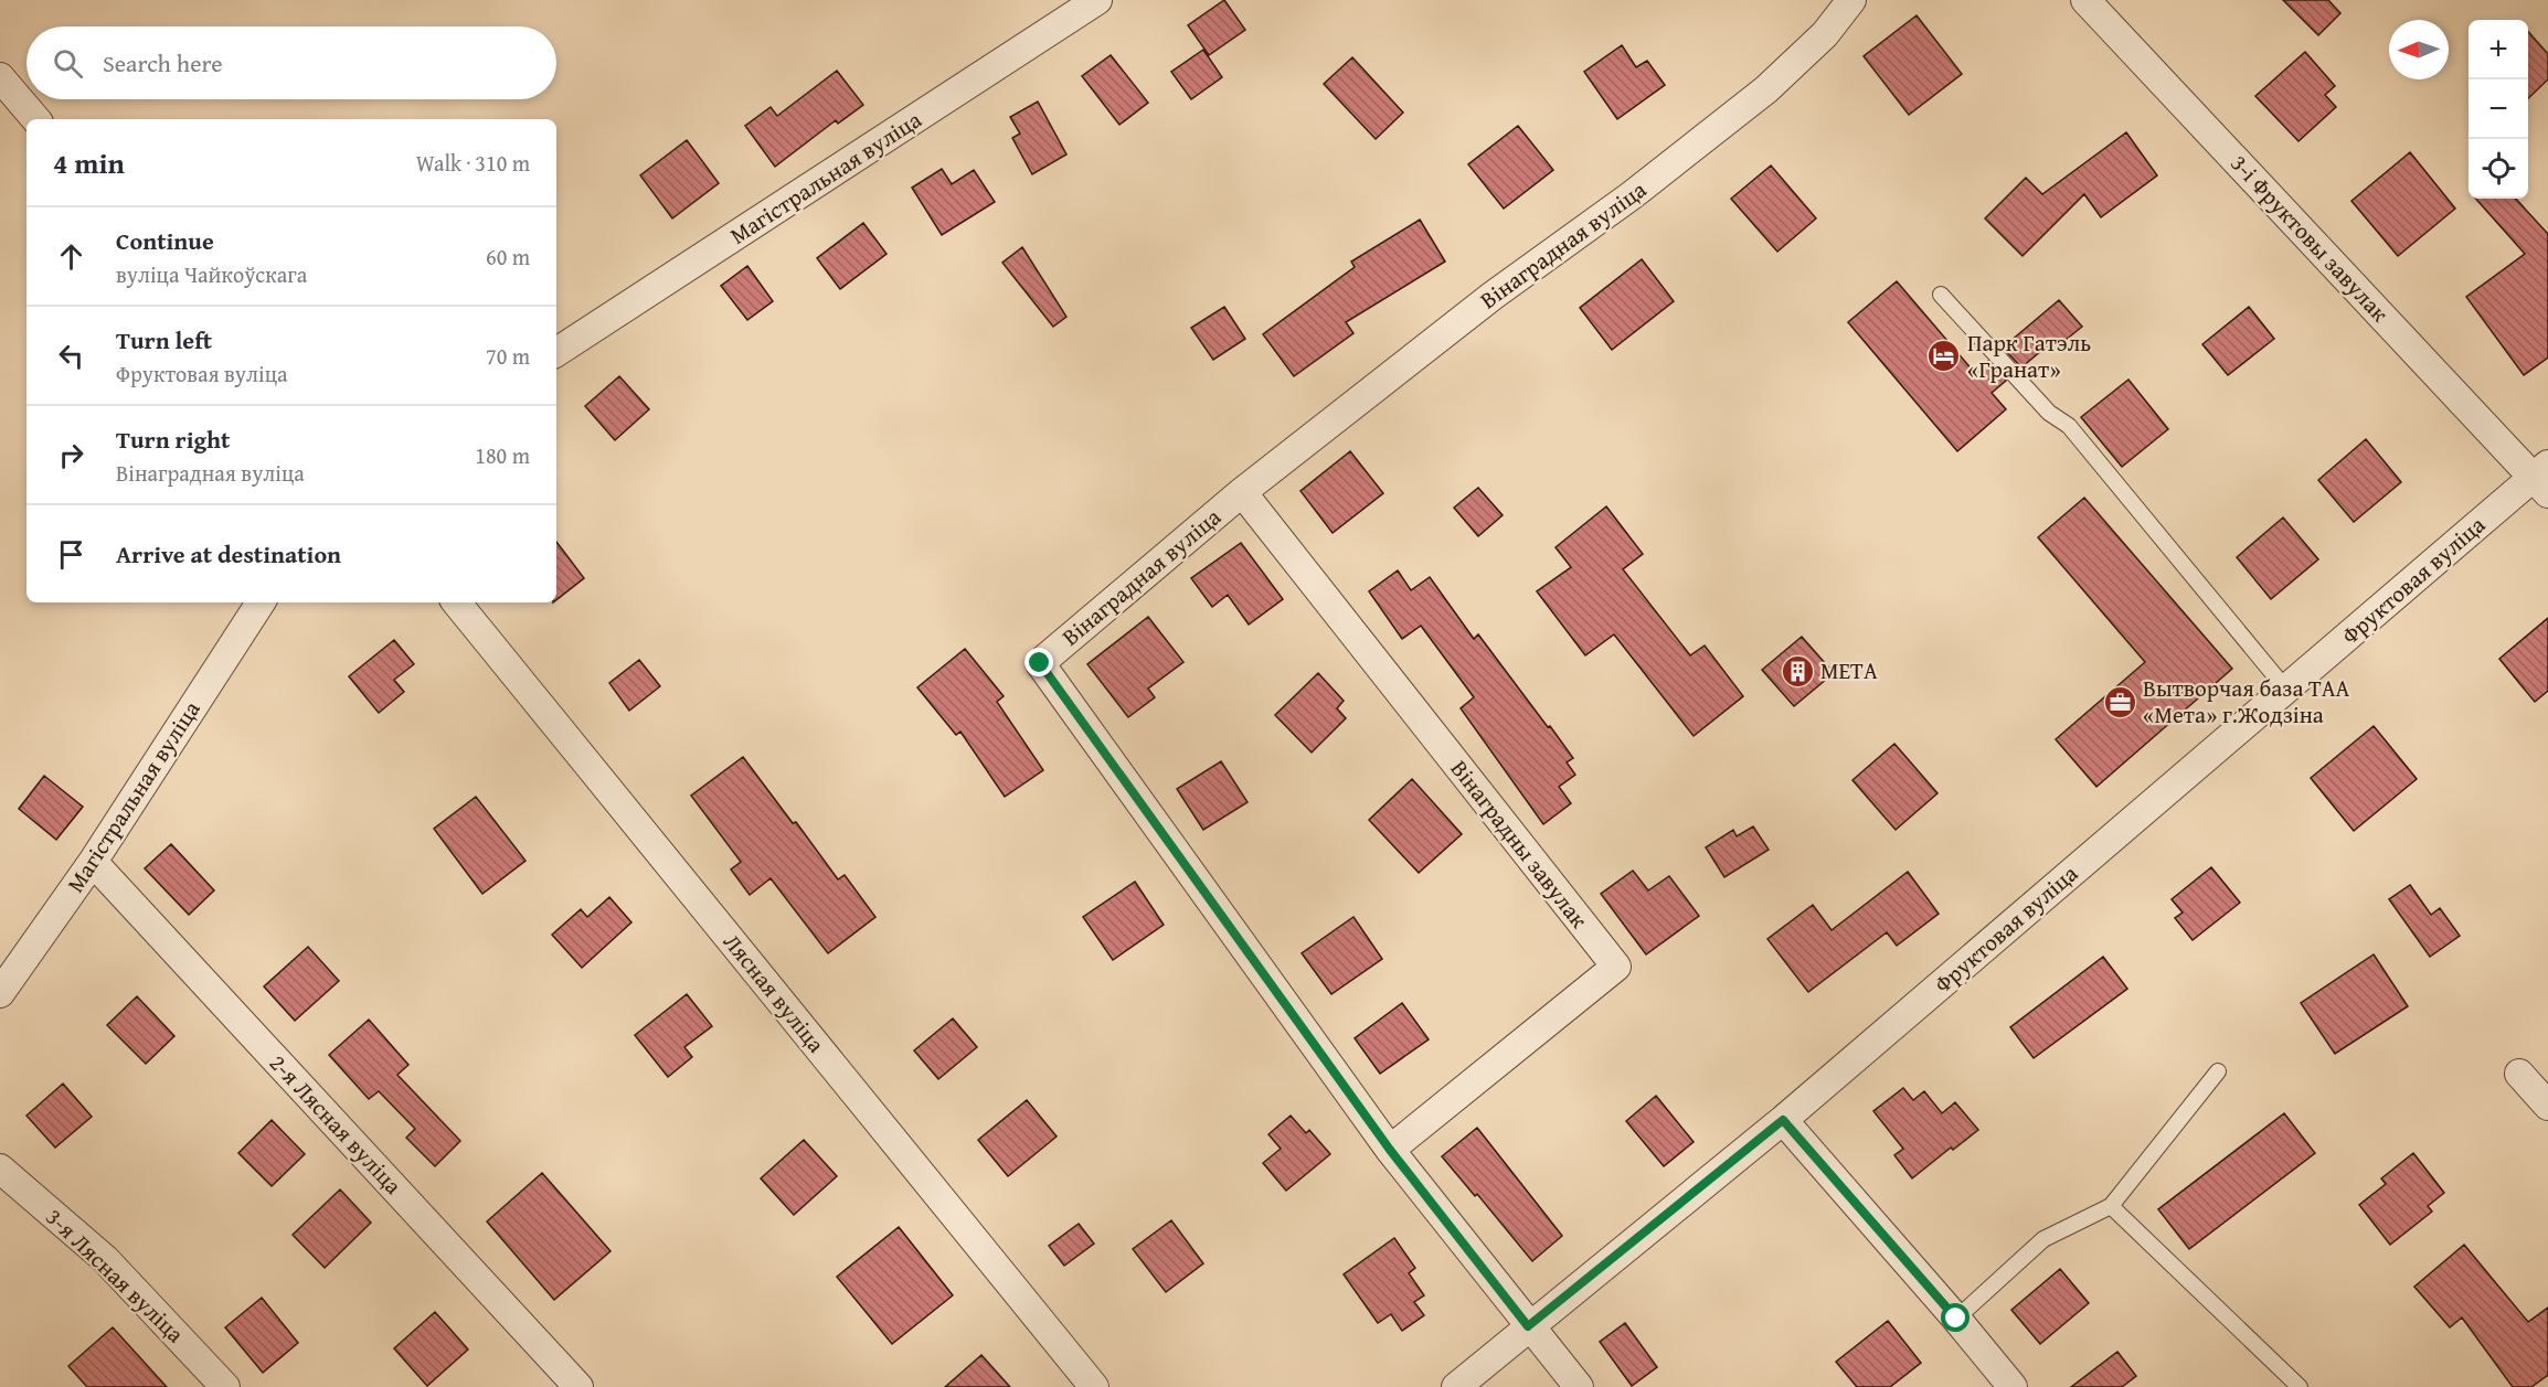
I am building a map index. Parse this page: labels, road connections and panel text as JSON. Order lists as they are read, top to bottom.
{
  "streets": {
    "street": [
      "Магістральная вуліца",
      "3-і Фруктовы завулак",
      "Вінаградная вуліца",
      "Фруктовая вуліца",
      "Вінаградны завулак",
      "Лясная вуліца",
      "2-я Лясная вуліца",
      "3-я Лясная вуліца"
    ]
  },
  "crossings": [
    ["Магістральная вуліца", "2-я Лясная вуліца"],
    ["3-і Фруктовы завулак", "Фруктовая вуліца"],
    ["Вінаградная вуліца", "Фруктовая вуліца"],
    ["Вінаградная вуліца", "Вінаградны завулак"]
  ],
  "places": {
    "hotel": ["Парк Гатэль «Гранат»"],
    "building": ["МЕТА"],
    "office": ["Вытворчая база ТАА «Мета» г.Жодзіна"]
  },
  "north": "left",
  "page": {
    "map_buttons": ["+", "−"],
    "search": "Search here",
    "heading": ["4 min", "Walk · 310 m"],
    "list": [
      ["Continue", "вуліца Чайкоўскага", "60 m"],
      ["Turn left", "Фруктовая вуліца", "70 m"],
      ["Turn right", "Вінаградная вуліца", "180 m"],
      "Arrive at destination"
    ]
  }
}
